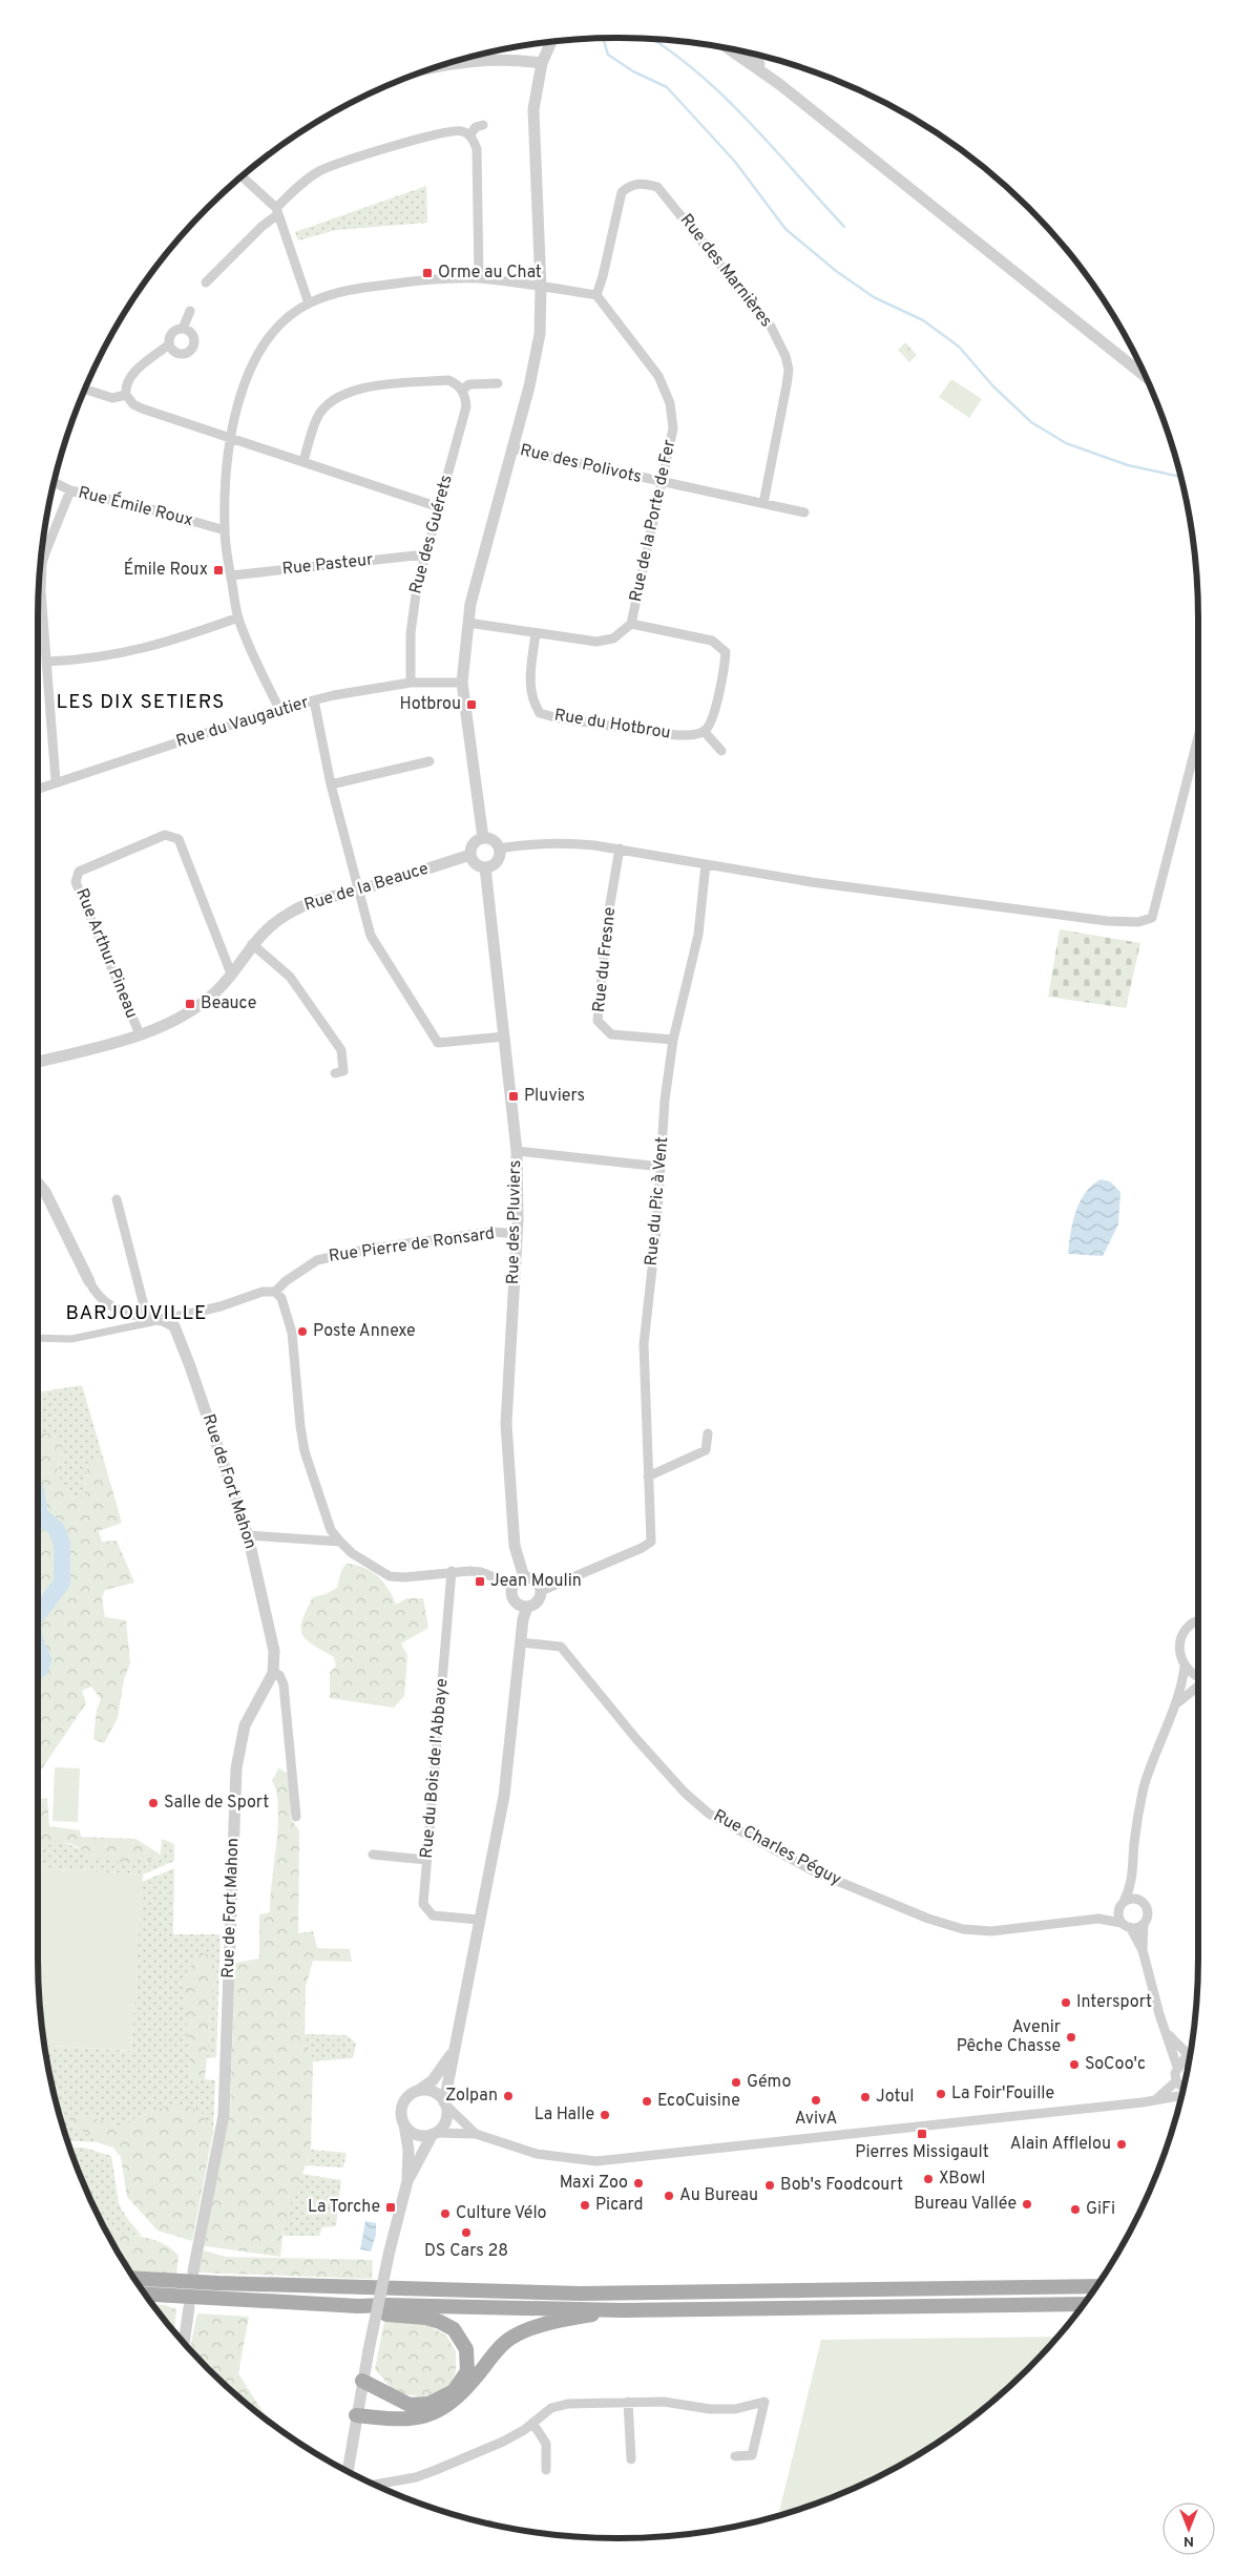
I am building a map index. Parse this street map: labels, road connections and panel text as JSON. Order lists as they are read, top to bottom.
{
  "streets": {
    "street": [
      "Rue des Marnières",
      "Rue des Polivots",
      "Rue Émile Roux",
      "Rue de la Porte de Fer",
      "Rue des Guérets",
      "Rue Pasteur",
      "Rue du Vaugautier",
      "Rue du Hotbrou",
      "Rue de la Beauce",
      "Rue Arthur Pineau",
      "Rue du Fresne",
      "Rue du Pic à Vent",
      "Rue des Pluviers",
      "Rue Pierre de Ronsard",
      "Rue de Fort Mahon",
      "Rue du Bois de l'Abbaye",
      "Rue Charles Péguy"
    ]
  },
  "crossings": [
    ["Rue des Marnières", "Rue des Polivots"],
    ["Rue des Marnières", "Rue de la Porte de Fer"],
    ["Rue des Polivots", "Rue de la Porte de Fer"],
    ["Rue de la Porte de Fer", "Rue du Hotbrou"],
    ["Rue des Guérets", "Rue Pasteur"],
    ["Rue des Guérets", "Rue du Vaugautier"],
    ["Rue de la Beauce", "Rue Arthur Pineau"],
    ["Rue de la Beauce", "Rue des Pluviers"],
    ["Rue du Fresne", "Rue du Pic à Vent"],
    ["Rue du Pic à Vent", "Rue des Pluviers"],
    ["Rue des Pluviers", "Rue Pierre de Ronsard"]
  ],
  "districts": ["LES DIX SETIERS", "BARJOUVILLE"],
  "places": {
    "transit": [
      "Orme au Chat",
      "Émile Roux",
      "Hotbrou",
      "Beauce",
      "Pluviers",
      "Jean Moulin",
      "Pierres Missigault",
      "La Torche"
    ],
    "other": [
      "Poste Annexe",
      "Salle de Sport",
      "Intersport",
      "Avenir Pêche Chasse",
      "SoCoo'c",
      "Gémo",
      "La Foir'Fouille",
      "Zolpan",
      "Jotul",
      "AvivA",
      "EcoCuisine",
      "La Halle",
      "Alain Afflelou",
      "XBowl",
      "Maxi Zoo",
      "Bob's Foodcourt",
      "Au Bureau",
      "Bureau Vallée",
      "Picard",
      "GiFi",
      "Culture Vélo",
      "DS Cars 28"
    ]
  },
  "north": "bottom"
}
